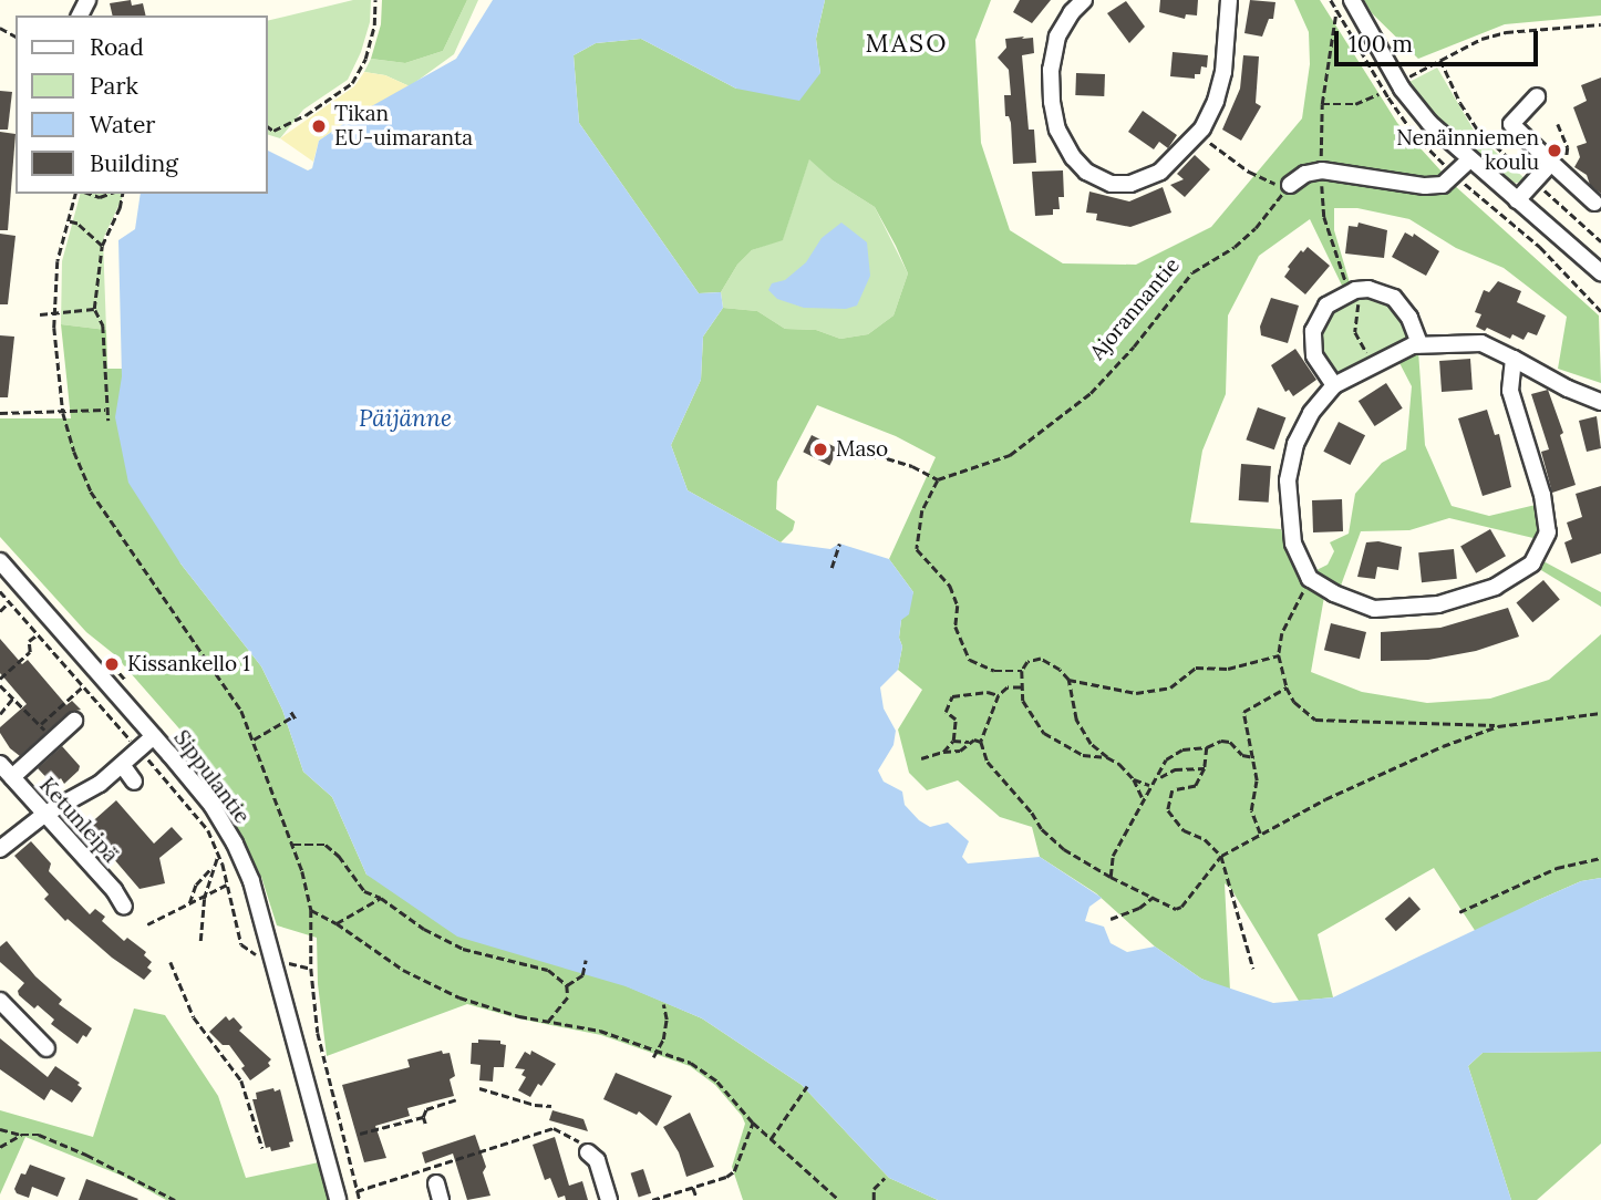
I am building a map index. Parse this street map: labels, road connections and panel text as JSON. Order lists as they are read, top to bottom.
{
  "streets": {
    "street": ["Sippulantie", "Ketunleipä"],
    "path": ["Ajorannantie"]
  },
  "districts": ["MASO"],
  "water": ["Päijänne"],
  "places": [
    "Tikan EU-uimaranta",
    "Nenäinniemen koulu",
    "Maso",
    "Kissankello 1"
  ],
  "legend": [
    "Road",
    "Park",
    "Water",
    "Building"
  ],
  "scale_bar": "100 m"
}
